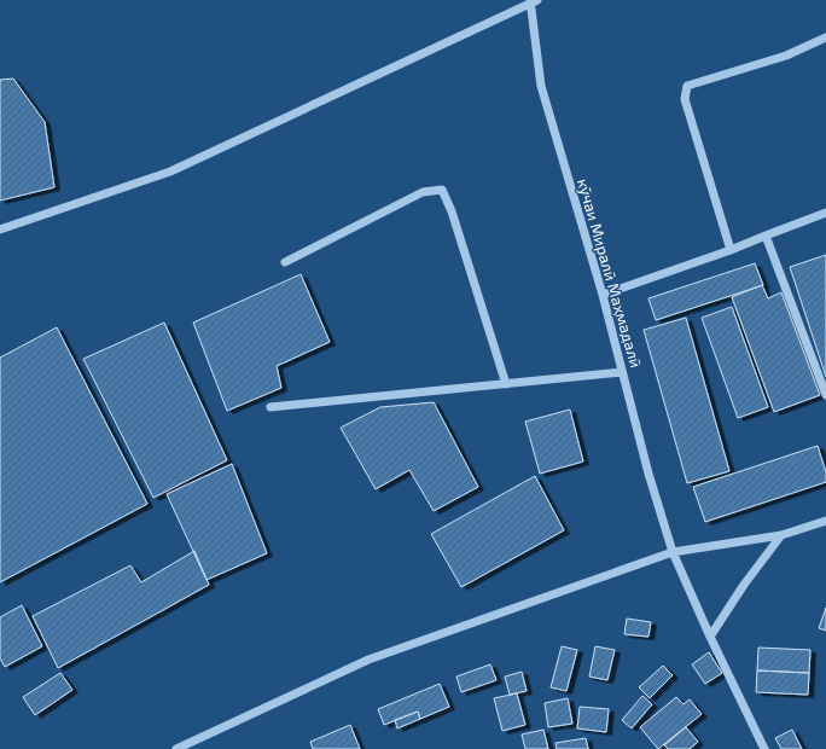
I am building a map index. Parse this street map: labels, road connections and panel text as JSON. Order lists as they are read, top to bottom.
{
  "streets": {
    "street": ["кӯчаи Миралӣ Маҳмадалӣ"]
  }
}
